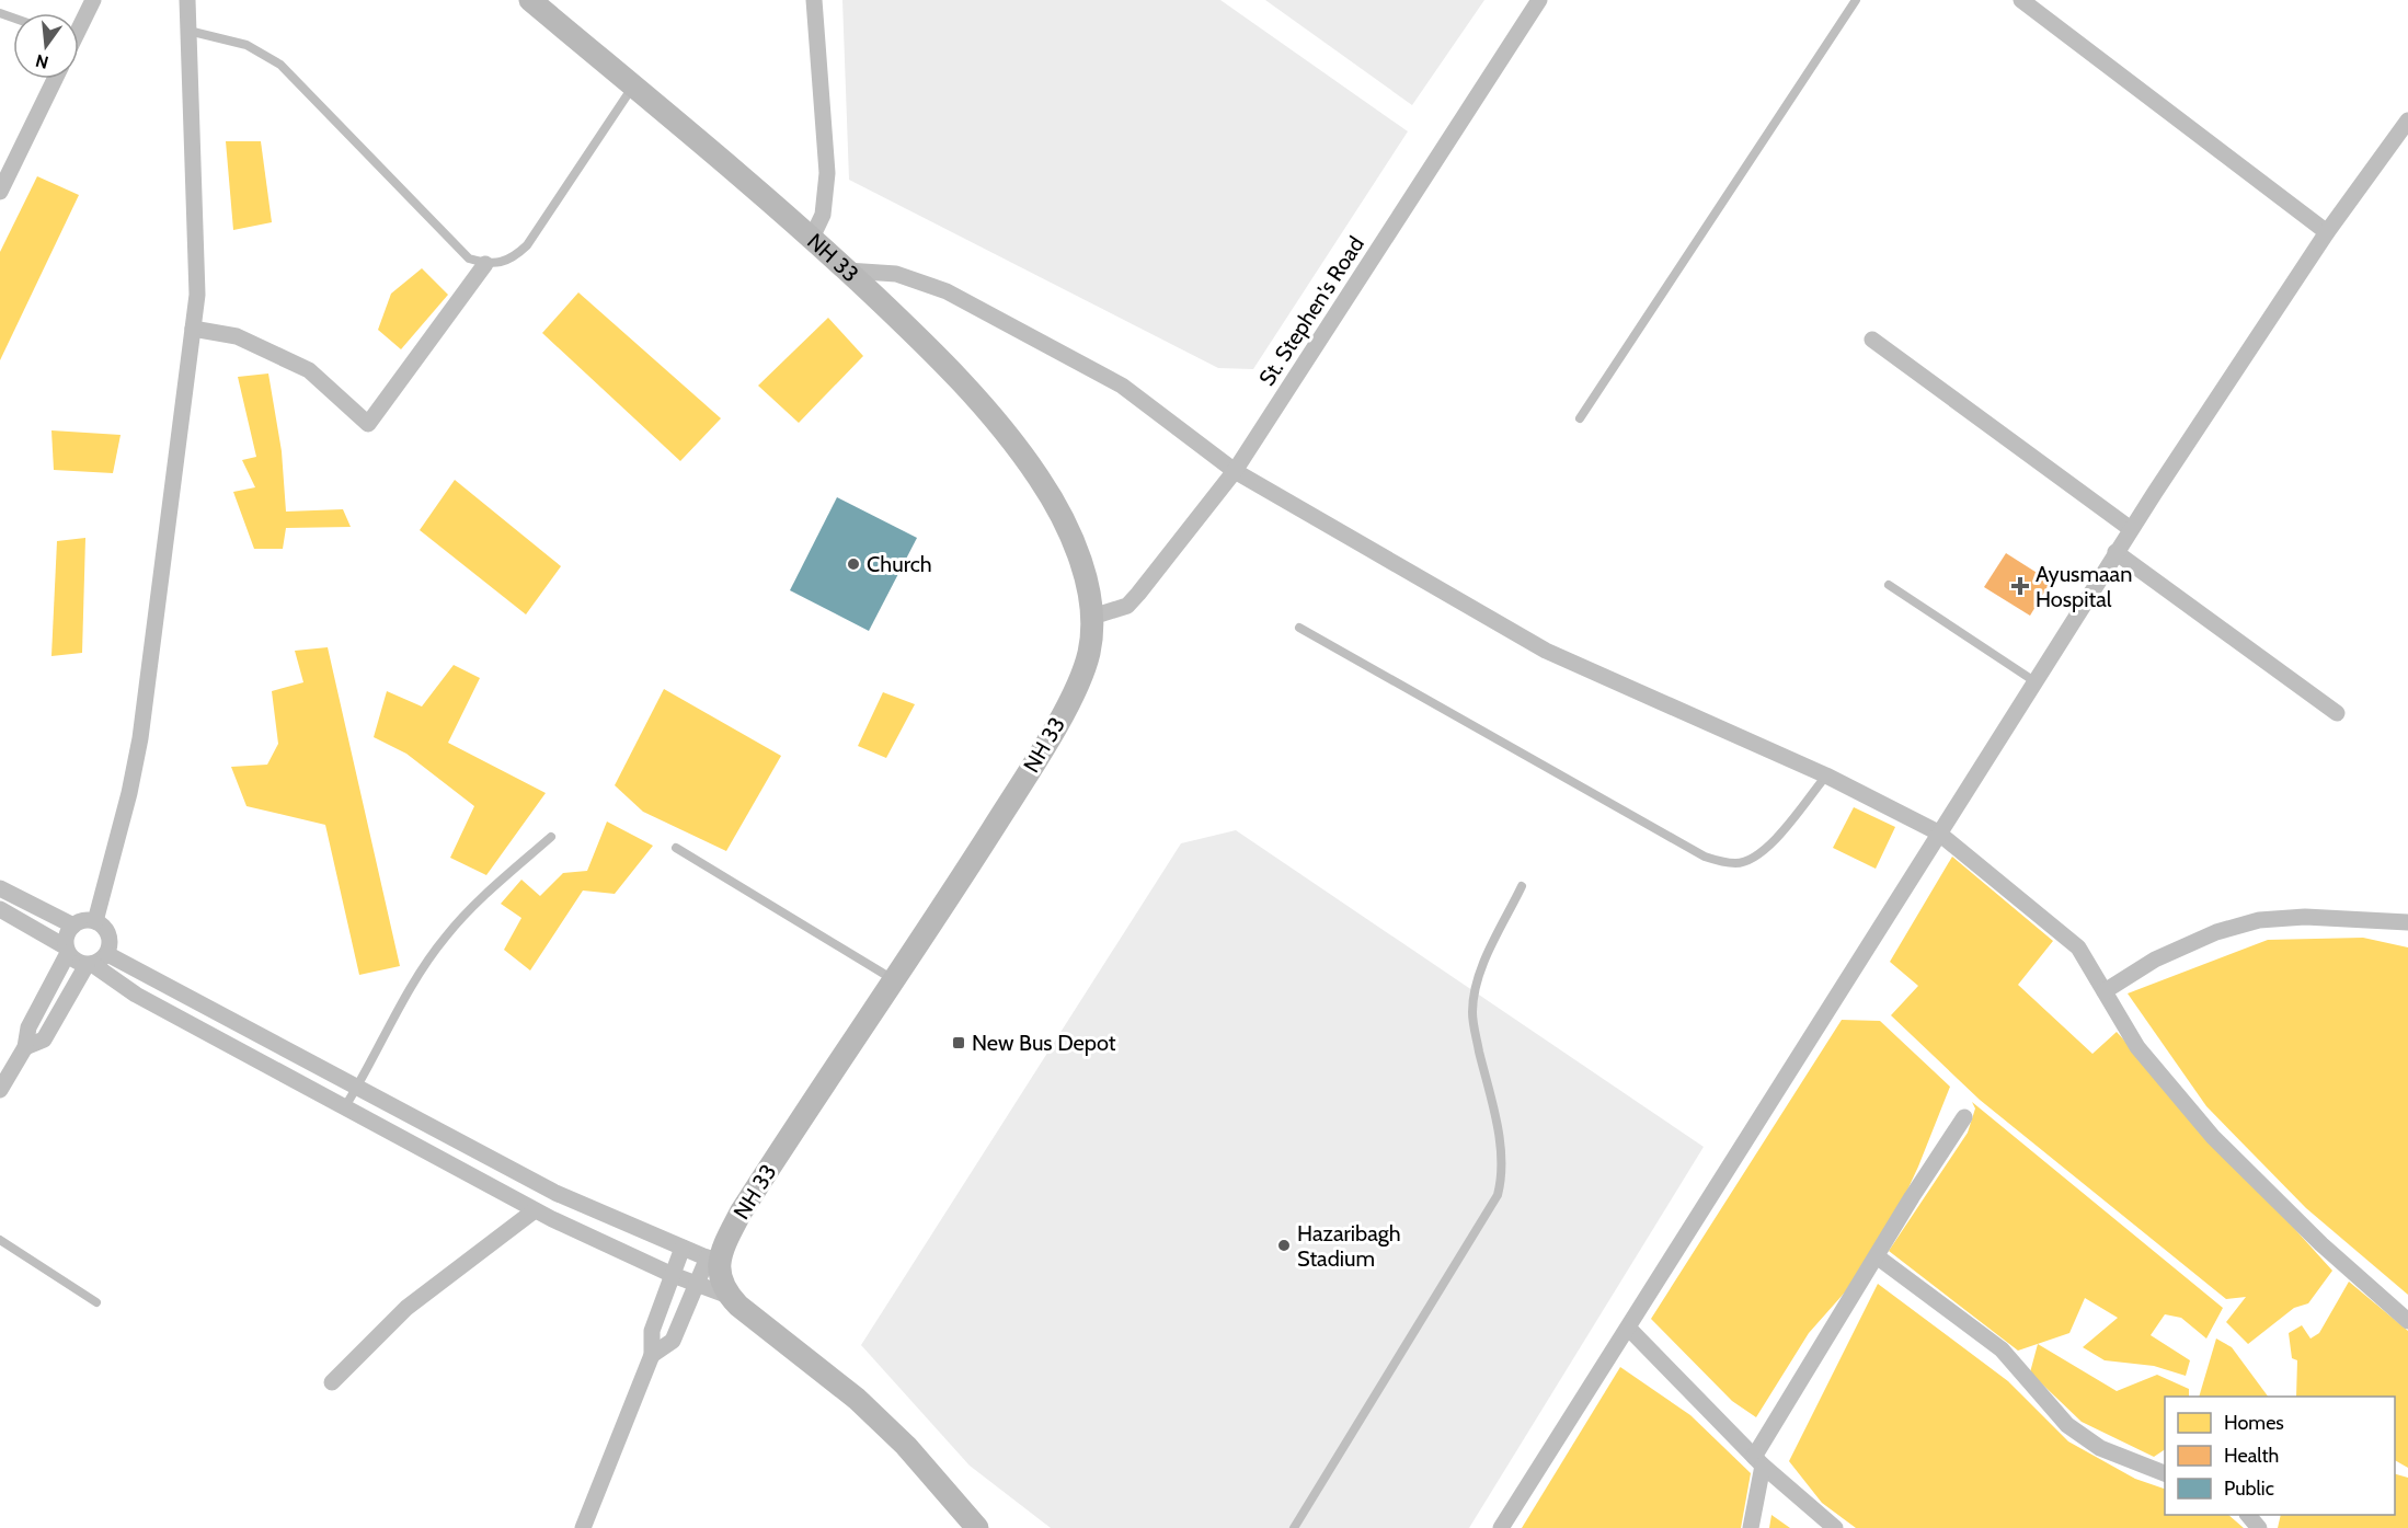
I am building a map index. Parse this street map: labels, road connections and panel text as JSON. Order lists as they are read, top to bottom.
{
  "streets": {
    "main road": ["NH 33"],
    "street": ["St. Stephen's Road"]
  },
  "crossings": [
    ["NH 33", "St. Stephen's Road"]
  ],
  "places": {
    "other": ["Church", "Hazaribagh Stadium"],
    "health": ["Ayusmaan Hospital"],
    "transit": ["New Bus Depot"]
  },
  "legend": ["Homes", "Health", "Public"],
  "north": "bottom"
}
